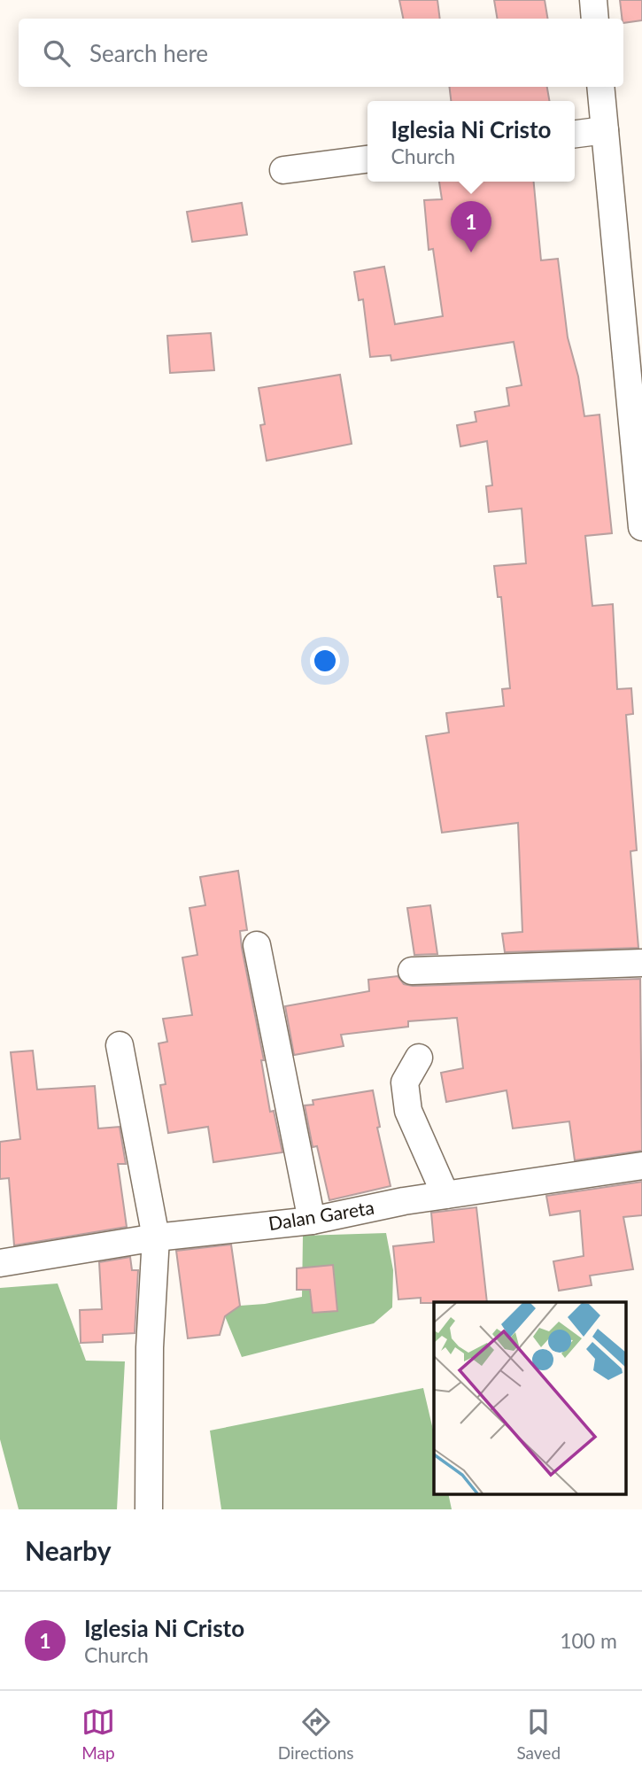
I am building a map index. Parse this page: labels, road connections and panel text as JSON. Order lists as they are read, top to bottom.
{
  "streets": {
    "street": ["Dalan Gareta"]
  },
  "page": {
    "search": "Search here",
    "popup": ["Iglesia Ni Cristo", "Church"],
    "pins": "1",
    "heading": "Nearby",
    "list": [
      {
        "mark": "1",
        "name": "Iglesia Ni Cristo",
        "note": "Church",
        "value": "100 m"
      }
    ],
    "nav": ["Map", "Directions", "Saved"]
  }
}
